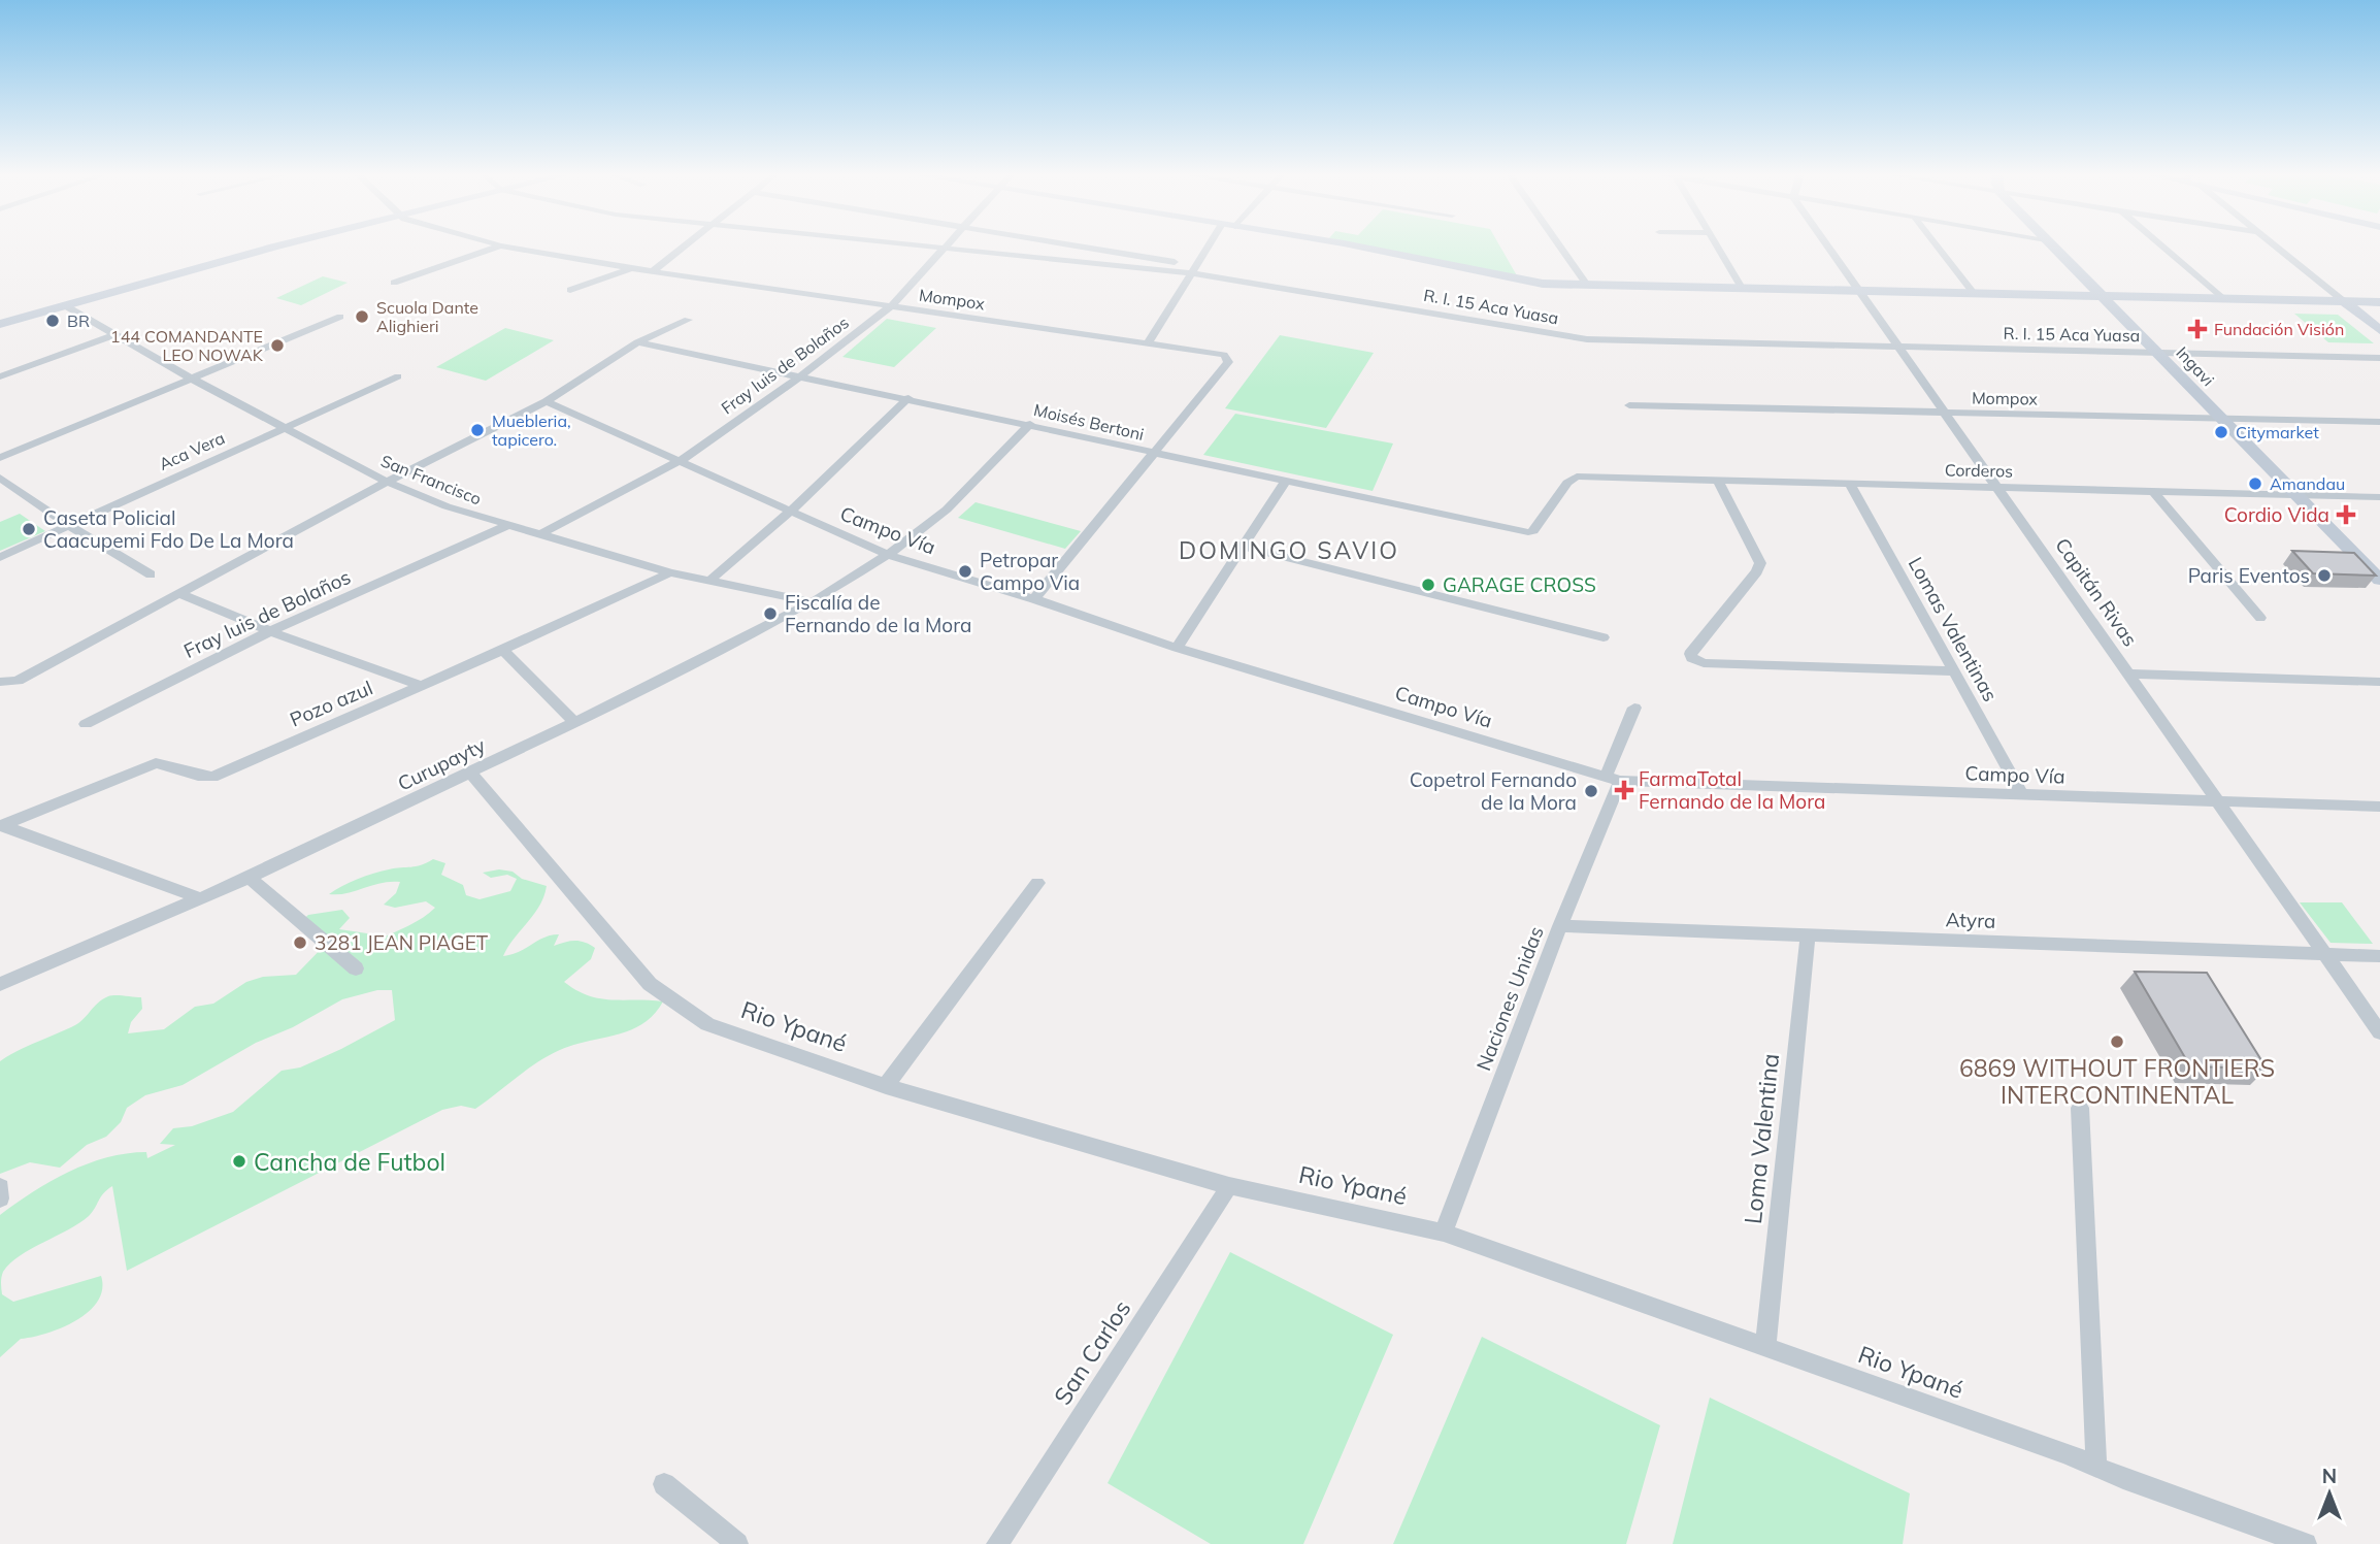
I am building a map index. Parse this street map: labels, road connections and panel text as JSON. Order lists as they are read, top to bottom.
{
  "streets": {
    "main road": ["Ingavi"],
    "street": [
      "Mompox",
      "R. I. 15 Aca Yuasa",
      "Fray luis de Bolaños",
      "Moisés Bertoni",
      "Aca Vera",
      "Corderos",
      "San Francisco",
      "Campo Vía",
      "Capitán Rivas",
      "Lomas Valentinas",
      "Pozo azul",
      "Curupayty",
      "Atyra",
      "Naciones Unidas",
      "Rio Ypané",
      "Loma Valentina",
      "San Carlos"
    ]
  },
  "crossings": [
    ["Mompox", "Fray luis de Bolaños"],
    ["Mompox", "Ingavi"],
    ["Mompox", "Moisés Bertoni"],
    ["Mompox", "Capitán Rivas"],
    ["R. I. 15 Aca Yuasa", "Fray luis de Bolaños"],
    ["R. I. 15 Aca Yuasa", "Ingavi"],
    ["R. I. 15 Aca Yuasa", "Capitán Rivas"],
    ["Fray luis de Bolaños", "Moisés Bertoni"],
    ["Fray luis de Bolaños", "San Francisco"],
    ["Fray luis de Bolaños", "Campo Vía"],
    ["Ingavi", "Corderos"],
    ["Moisés Bertoni", "Corderos"],
    ["Moisés Bertoni", "Curupayty"],
    ["Aca Vera", "San Francisco"],
    ["Corderos", "Capitán Rivas"],
    ["Corderos", "Lomas Valentinas"],
    ["San Francisco", "Pozo azul"],
    ["San Francisco", "Curupayty"],
    ["Campo Vía", "Capitán Rivas"],
    ["Campo Vía", "Lomas Valentinas"],
    ["Campo Vía", "Curupayty"],
    ["Campo Vía", "Naciones Unidas"],
    ["Capitán Rivas", "Atyra"],
    ["Curupayty", "Rio Ypané"],
    ["Atyra", "Naciones Unidas"],
    ["Atyra", "Loma Valentina"],
    ["Naciones Unidas", "Rio Ypané"],
    ["Rio Ypané", "Loma Valentina"],
    ["Rio Ypané", "San Carlos"]
  ],
  "districts": ["DOMINGO SAVIO"],
  "places": {
    "other": [
      "Scuola Dante Alighieri",
      "BR",
      "144 COMANDANTE LEO NOWAK",
      "Muebleria, tapicero.",
      "Citymarket",
      "Amandau",
      "Caseta Policial Caacupemi Fdo De La Mora",
      "Petropar Campo Via",
      "Paris Eventos",
      "GARAGE CROSS",
      "Fiscalía de Fernando de la Mora",
      "Copetrol Fernando de la Mora",
      "3281 JEAN PIAGET",
      "6869 WITHOUT FRONTIERS INTERCONTINENTAL",
      "Cancha de Futbol"
    ],
    "health": ["Fundación Visión", "Cordio Vida", "FarmaTotal Fernando de la Mora"]
  },
  "north": "top"
}
